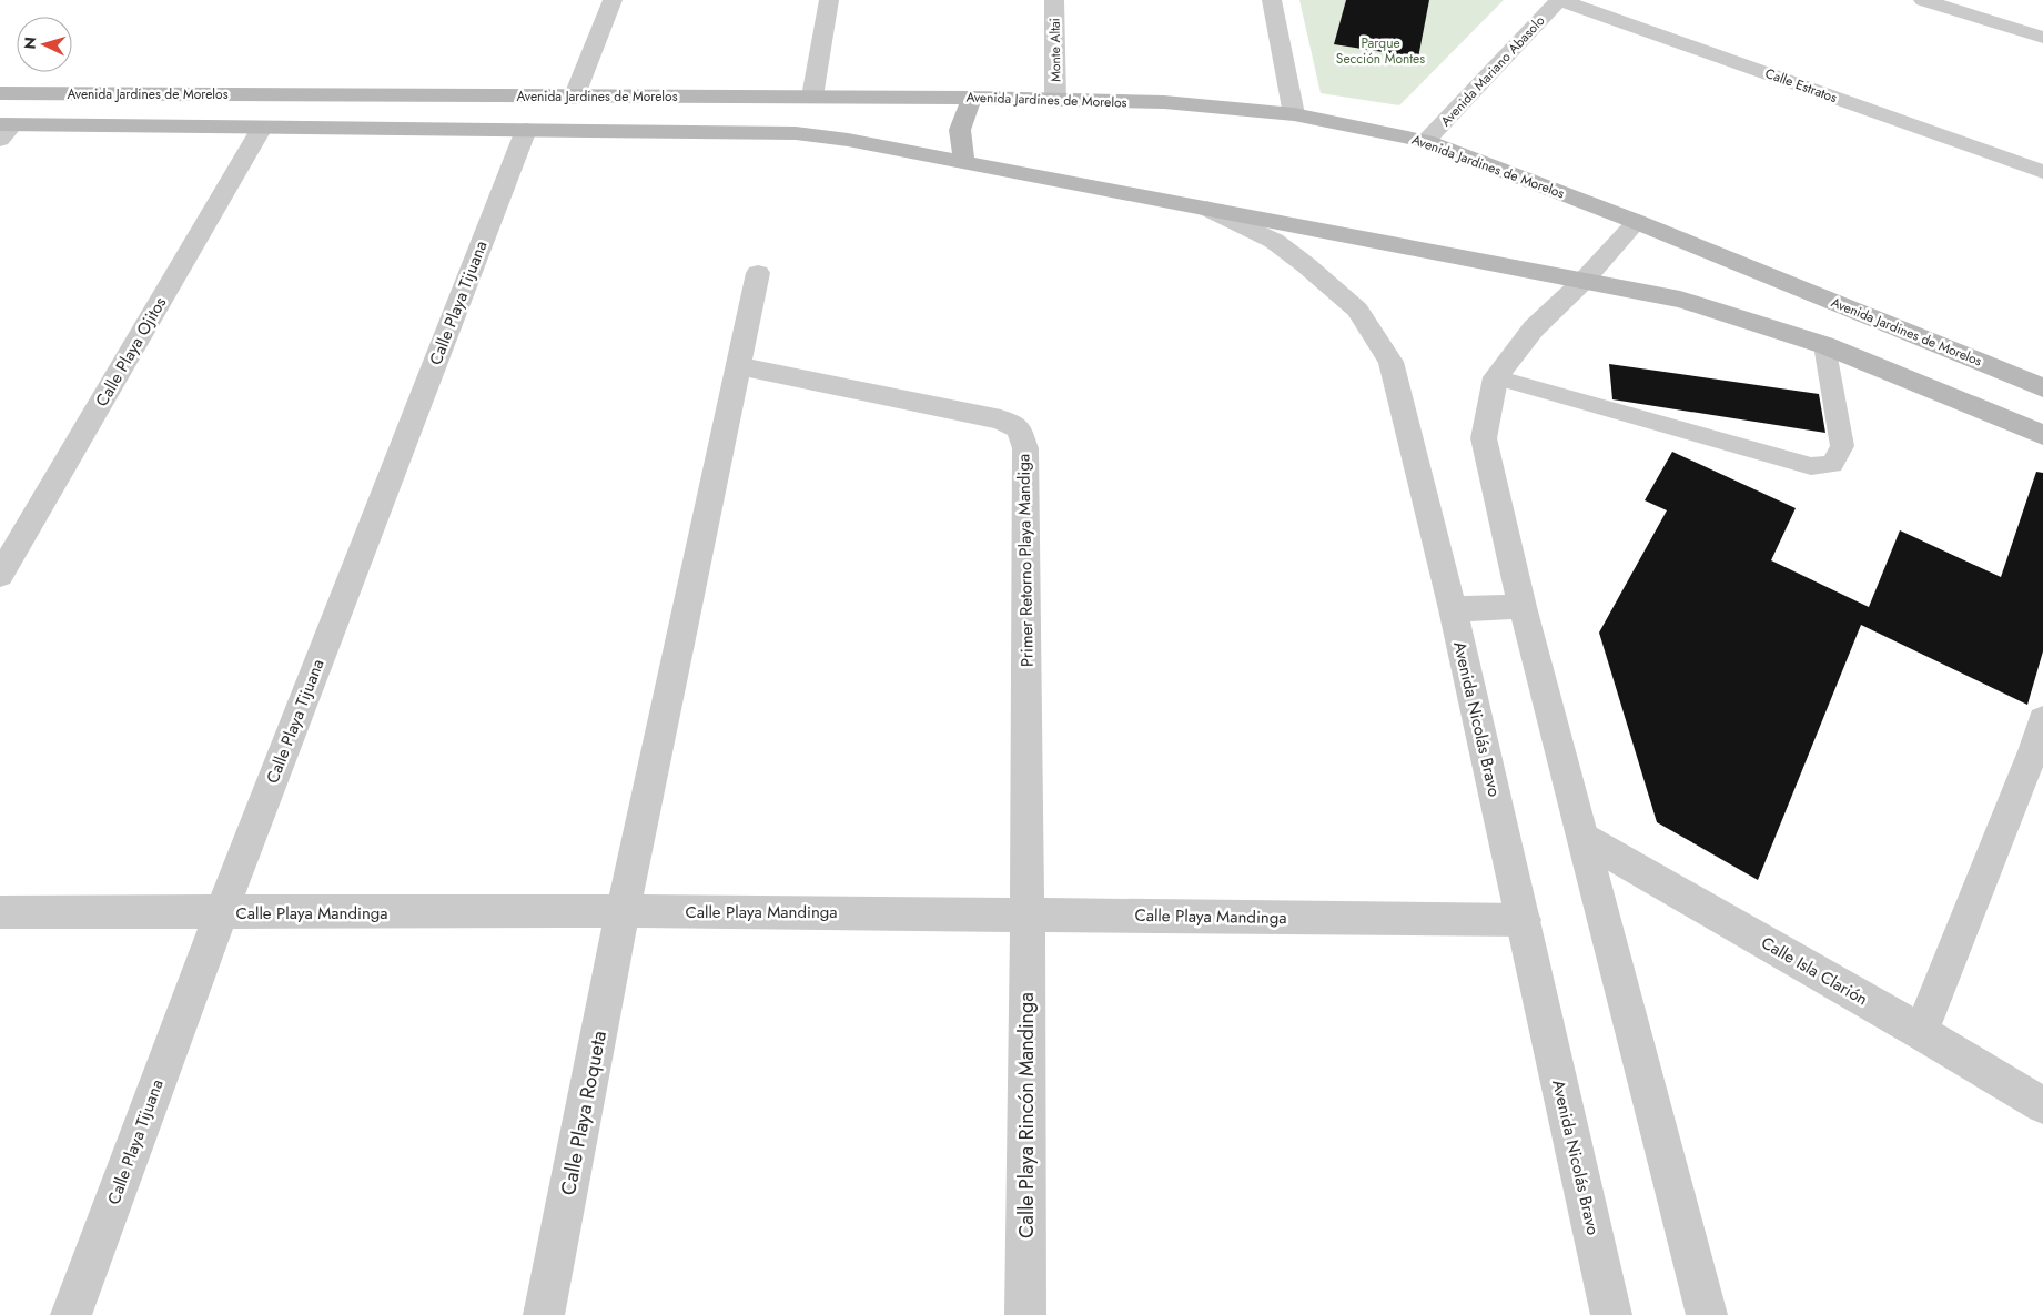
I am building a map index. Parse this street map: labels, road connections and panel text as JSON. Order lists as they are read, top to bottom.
{
  "streets": {
    "main road": ["Avenida Jardines de Morelos"],
    "street": [
      "Monte Altai",
      "Avenida Mariano Abasolo",
      "Calle Estratos",
      "Calle Playa Tijuana",
      "Calle Playa Ojitos",
      "Primer Retorno Playa Mandiga",
      "Avenida Nicolás Bravo",
      "Calle Playa Mandinga",
      "Calle Isla Clarión",
      "Calle Playa Roqueta",
      "Calle Playa Rincón Mandinga"
    ]
  },
  "crossings": [
    ["Monte Altai", "Avenida Jardines de Morelos"],
    ["Avenida Mariano Abasolo", "Calle Estratos"],
    ["Avenida Mariano Abasolo", "Avenida Jardines de Morelos"],
    ["Avenida Jardines de Morelos", "Calle Playa Tijuana"],
    ["Avenida Jardines de Morelos", "Calle Playa Ojitos"],
    ["Avenida Jardines de Morelos", "Avenida Nicolás Bravo"],
    ["Calle Playa Tijuana", "Calle Playa Mandinga"],
    ["Primer Retorno Playa Mandiga", "Calle Playa Mandinga"],
    ["Primer Retorno Playa Mandiga", "Calle Playa Rincón Mandinga"],
    ["Avenida Nicolás Bravo", "Calle Playa Mandinga"],
    ["Calle Playa Mandinga", "Calle Playa Roqueta"],
    ["Calle Playa Mandinga", "Calle Playa Rincón Mandinga"]
  ],
  "parks": ["Parque Sección Montes"],
  "north": "left"
}
